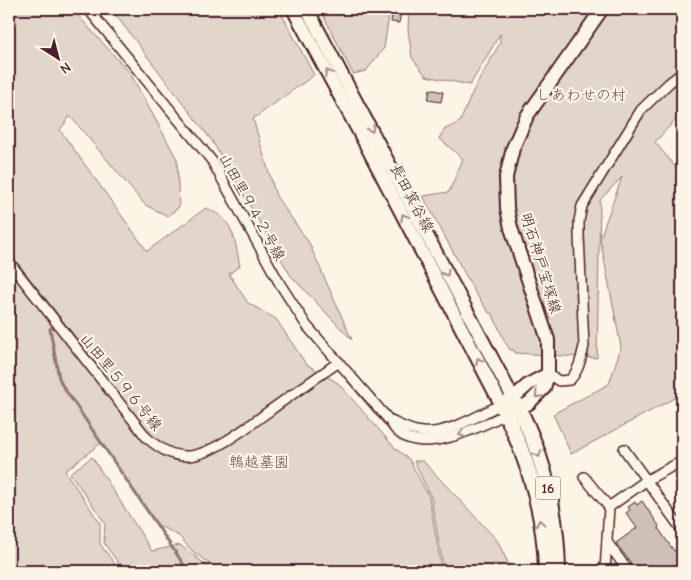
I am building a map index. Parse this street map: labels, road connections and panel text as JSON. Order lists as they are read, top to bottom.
{
  "streets": {
    "main road": ["16"],
    "street": [
      "長田箕谷線",
      "山田里９４２号線",
      "明石神戸宝塚線",
      "山田里５９６号線"
    ]
  },
  "crossings": [
    ["長田箕谷線", "山田里９４２号線"],
    ["長田箕谷線", "明石神戸宝塚線"],
    ["長田箕谷線", "16"],
    ["山田里９４２号線", "明石神戸宝塚線"],
    ["山田里９４２号線", "山田里５９６号線"],
    ["山田里９４２号線", "16"],
    ["明石神戸宝塚線", "16"]
  ],
  "parks": ["しあわせの村", "鵯越墓園"],
  "north": "bottom right"
}
